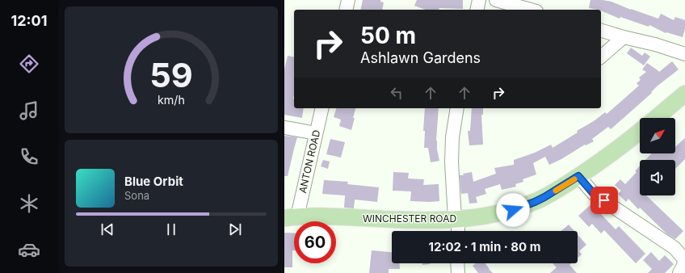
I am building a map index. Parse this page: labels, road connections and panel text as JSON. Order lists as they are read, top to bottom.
{
  "streets": {
    "main road": ["WINCHESTER ROAD"],
    "street": ["ANTON ROAD"]
  },
  "crossings": [
    ["ANTON ROAD", "WINCHESTER ROAD"]
  ],
  "north": "top right",
  "page": {
    "tabs": "12:01",
    "turn": ["50 m", "Ashlawn Gardens"],
    "song": ["Blue Orbit", "Sona"],
    "limit": "60",
    "trip": "12:02 · 1 min · 80 m",
    "gauge": ["59", "km/h"]
  }
}
